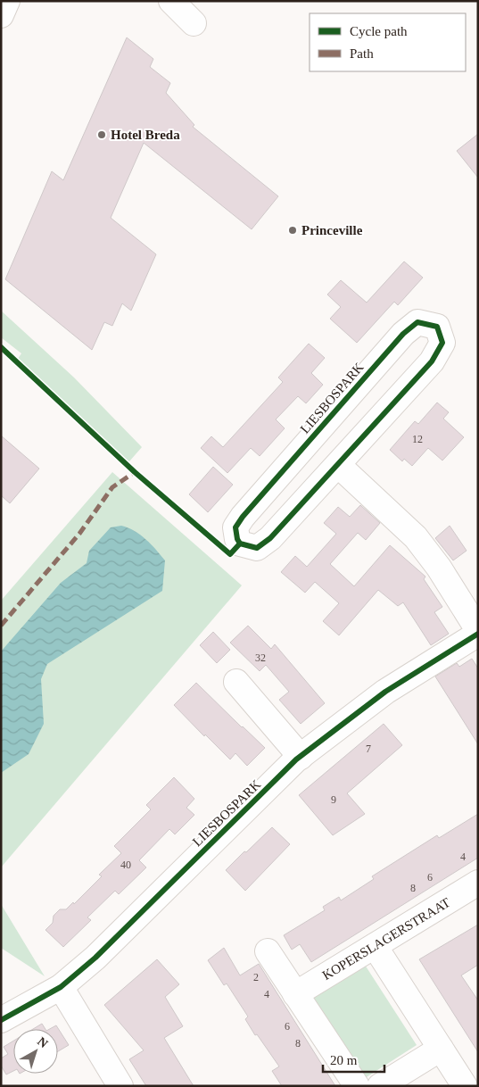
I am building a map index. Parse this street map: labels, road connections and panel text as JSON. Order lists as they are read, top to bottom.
{
  "streets": {
    "street": ["LIESBOSPARK", "KOPERSLAGERSTRAAT"]
  },
  "places": ["Hotel Breda", "Princeville"],
  "house_numbers": [
    "12",
    "32",
    "7",
    "9",
    "4",
    "40",
    "6",
    "8",
    "2",
    "4",
    "6",
    "8"
  ],
  "legend": ["Cycle path", "Path"],
  "scale_bar": "20 m",
  "north": "top right"
}
